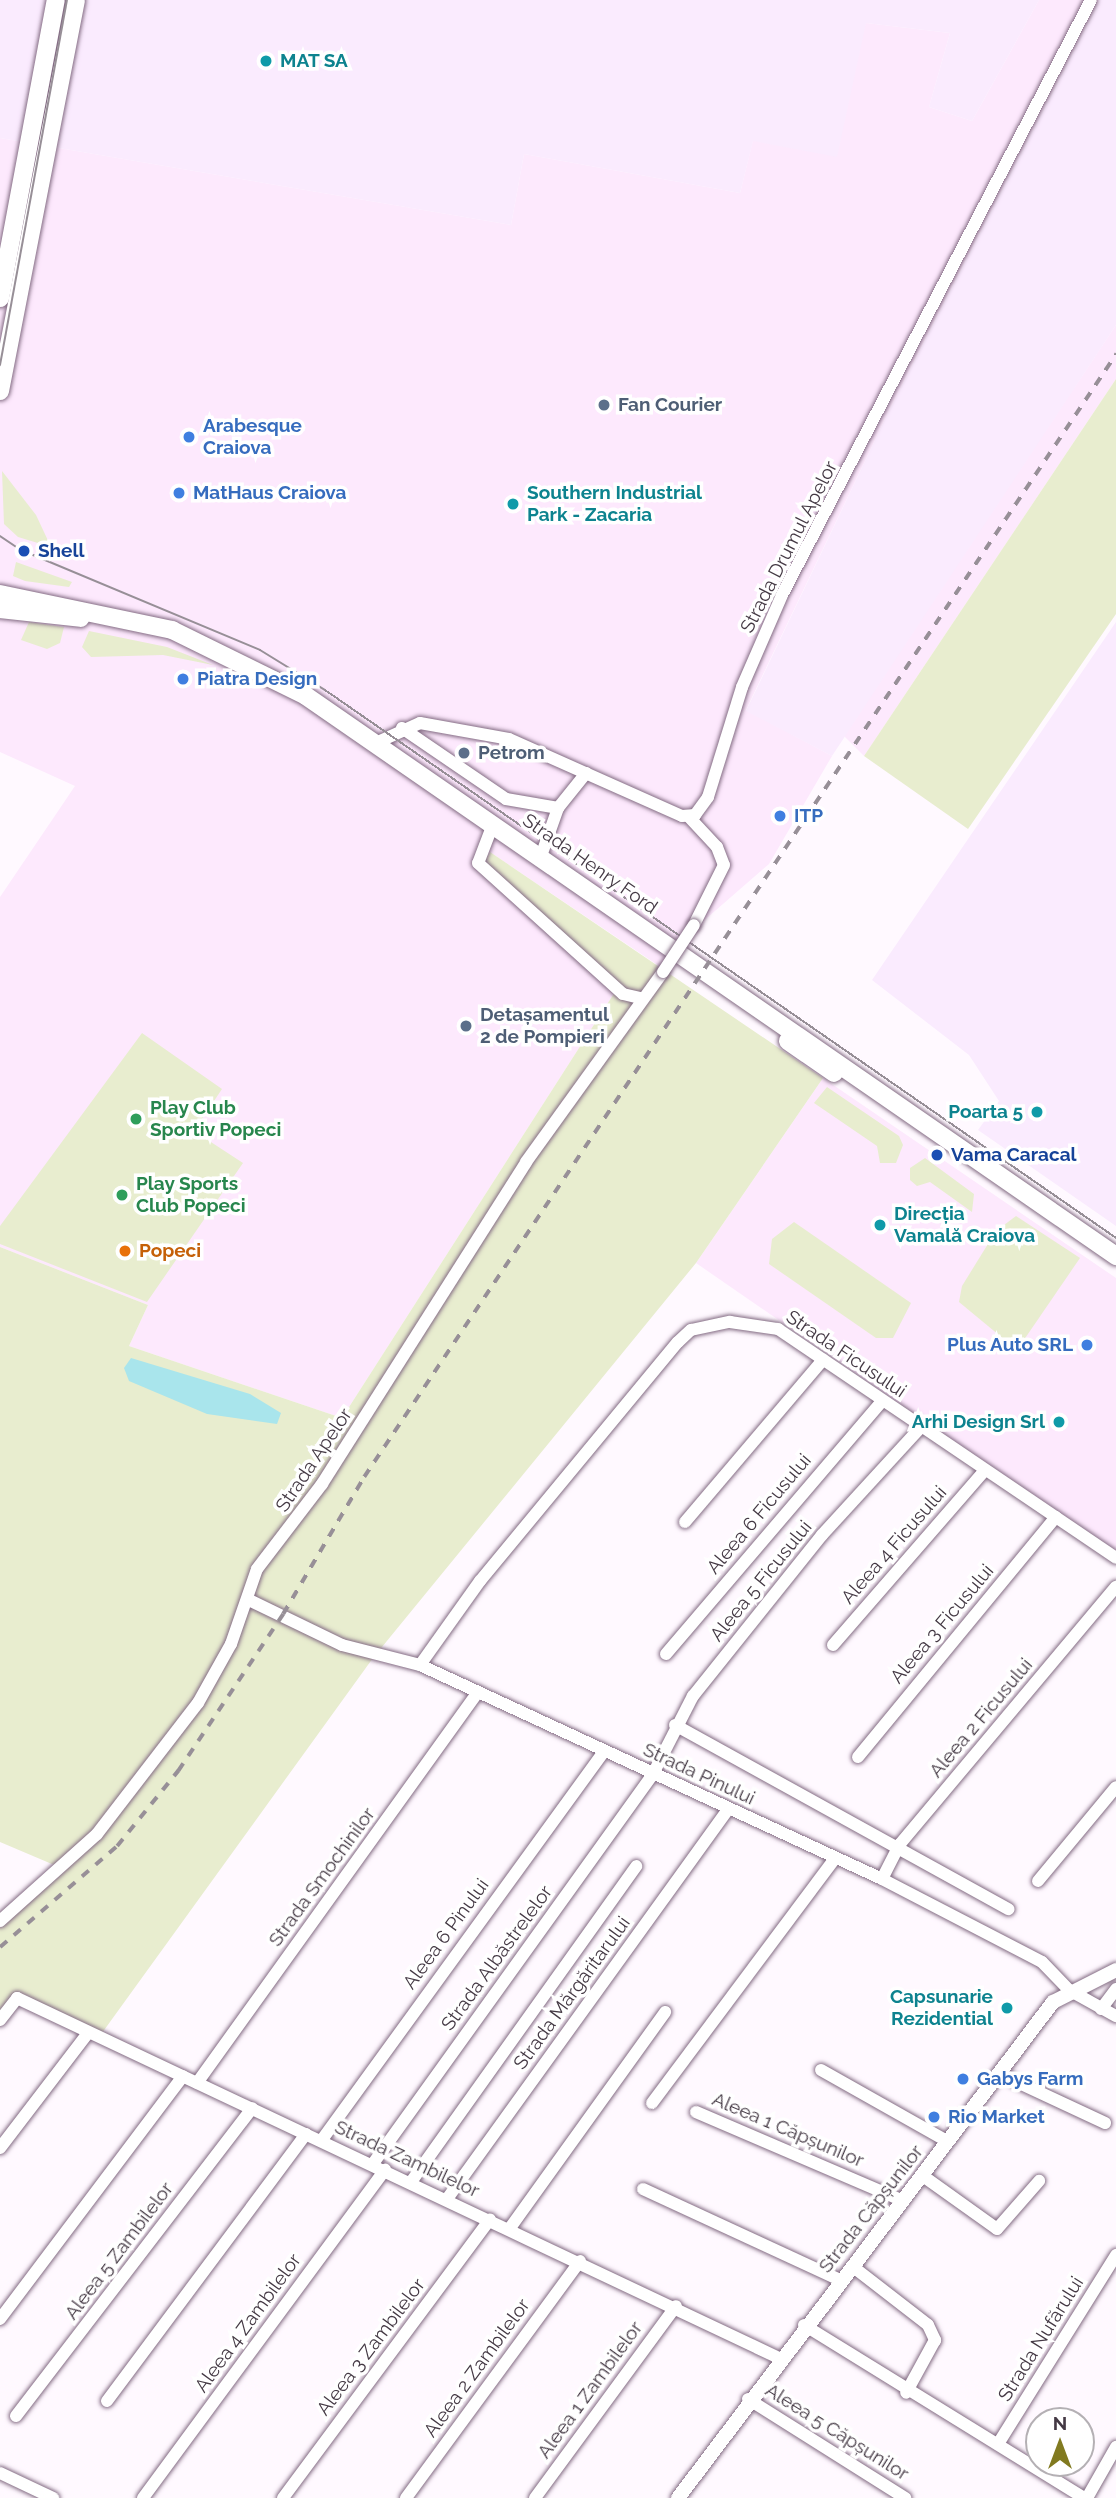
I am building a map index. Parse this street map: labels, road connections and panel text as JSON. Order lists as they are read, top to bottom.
{
  "streets": {
    "main road": ["Strada Henry Ford"],
    "street": [
      "Strada Drumul Apelor",
      "Strada Ficusului",
      "Strada Apelor",
      "Aleea 6 Ficusului",
      "Aleea 4 Ficusului",
      "Aleea 5 Ficusului",
      "Aleea 3 Ficusului",
      "Aleea 2 Ficusului",
      "Strada Pinului",
      "Strada Smochinilor",
      "Aleea 6 Pinului",
      "Strada Albăstrelelor",
      "Strada Mărgăritarului",
      "Aleea 1 Căpșunilor",
      "Strada Zambilelor",
      "Strada Căpșunilor",
      "Aleea 5 Zambilelor",
      "Aleea 4 Zambilelor",
      "Strada Nufărului",
      "Aleea 3 Zambilelor",
      "Aleea 2 Zambilelor",
      "Aleea 1 Zambilelor",
      "Aleea 5 Căpșunilor"
    ]
  },
  "crossings": [
    ["Strada Drumul Apelor", "Strada Apelor"],
    ["Strada Ficusului", "Aleea 6 Ficusului"],
    ["Strada Ficusului", "Aleea 4 Ficusului"],
    ["Strada Ficusului", "Aleea 5 Ficusului"],
    ["Strada Ficusului", "Aleea 3 Ficusului"],
    ["Strada Ficusului", "Strada Pinului"],
    ["Strada Apelor", "Strada Pinului"],
    ["Aleea 5 Ficusului", "Strada Pinului"],
    ["Aleea 5 Ficusului", "Strada Albăstrelelor"],
    ["Aleea 2 Ficusului", "Strada Pinului"],
    ["Strada Pinului", "Strada Smochinilor"],
    ["Strada Pinului", "Aleea 6 Pinului"],
    ["Strada Pinului", "Strada Albăstrelelor"],
    ["Strada Pinului", "Strada Mărgăritarului"],
    ["Strada Pinului", "Strada Căpșunilor"],
    ["Strada Smochinilor", "Strada Zambilelor"],
    ["Aleea 6 Pinului", "Strada Zambilelor"],
    ["Strada Albăstrelelor", "Strada Zambilelor"],
    ["Strada Albăstrelelor", "Aleea 4 Zambilelor"],
    ["Strada Mărgăritarului", "Strada Zambilelor"],
    ["Aleea 1 Căpșunilor", "Strada Căpșunilor"],
    ["Strada Zambilelor", "Strada Căpșunilor"],
    ["Strada Zambilelor", "Aleea 5 Zambilelor"],
    ["Strada Zambilelor", "Aleea 4 Zambilelor"],
    ["Strada Zambilelor", "Aleea 3 Zambilelor"],
    ["Strada Zambilelor", "Aleea 2 Zambilelor"],
    ["Strada Zambilelor", "Aleea 1 Zambilelor"],
    ["Strada Căpșunilor", "Aleea 5 Căpșunilor"]
  ],
  "places": [
    "MAT SA",
    "Fan Courier",
    "Arabesque Craiova",
    "MatHaus Craiova",
    "Southern Industrial Park - Zacaria",
    "Shell",
    "Piatra Design",
    "Petrom",
    "ITP",
    "Detașamentul 2 de Pompieri",
    "Poarta 5",
    "Play Club Sportiv Popeci",
    "Vama Caracal",
    "Play Sports Club Popeci",
    "Direcția Vamală Craiova",
    "Popeci",
    "Plus Auto SRL",
    "Arhi Design Srl",
    "Capsunarie Rezidential",
    "Gabys Farm",
    "Rio Market"
  ],
  "north": "top"
}
